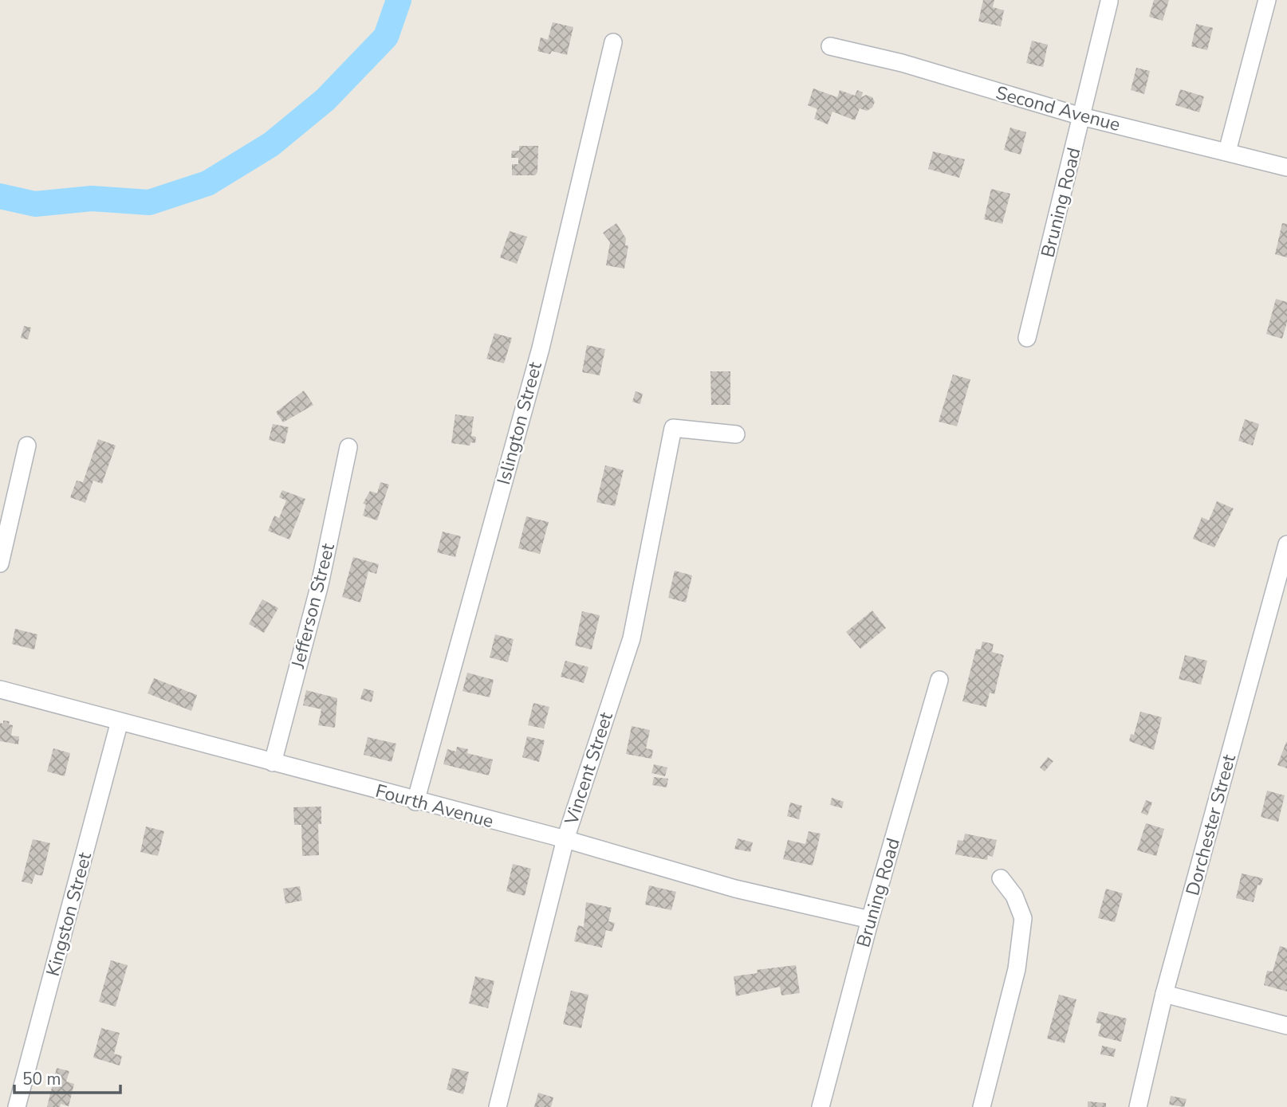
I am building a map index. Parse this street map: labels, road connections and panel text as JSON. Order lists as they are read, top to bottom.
{
  "streets": {
    "street": [
      "Second Avenue",
      "Bruning Road",
      "Islington Street",
      "Jefferson Street",
      "Vincent Street",
      "Fourth Avenue",
      "Dorchester Street",
      "Kingston Street"
    ]
  },
  "crossings": [
    ["Second Avenue", "Bruning Road"],
    ["Bruning Road", "Fourth Avenue"],
    ["Islington Street", "Fourth Avenue"],
    ["Jefferson Street", "Fourth Avenue"],
    ["Vincent Street", "Fourth Avenue"],
    ["Fourth Avenue", "Kingston Street"]
  ],
  "scale_bar": "50 m"
}
